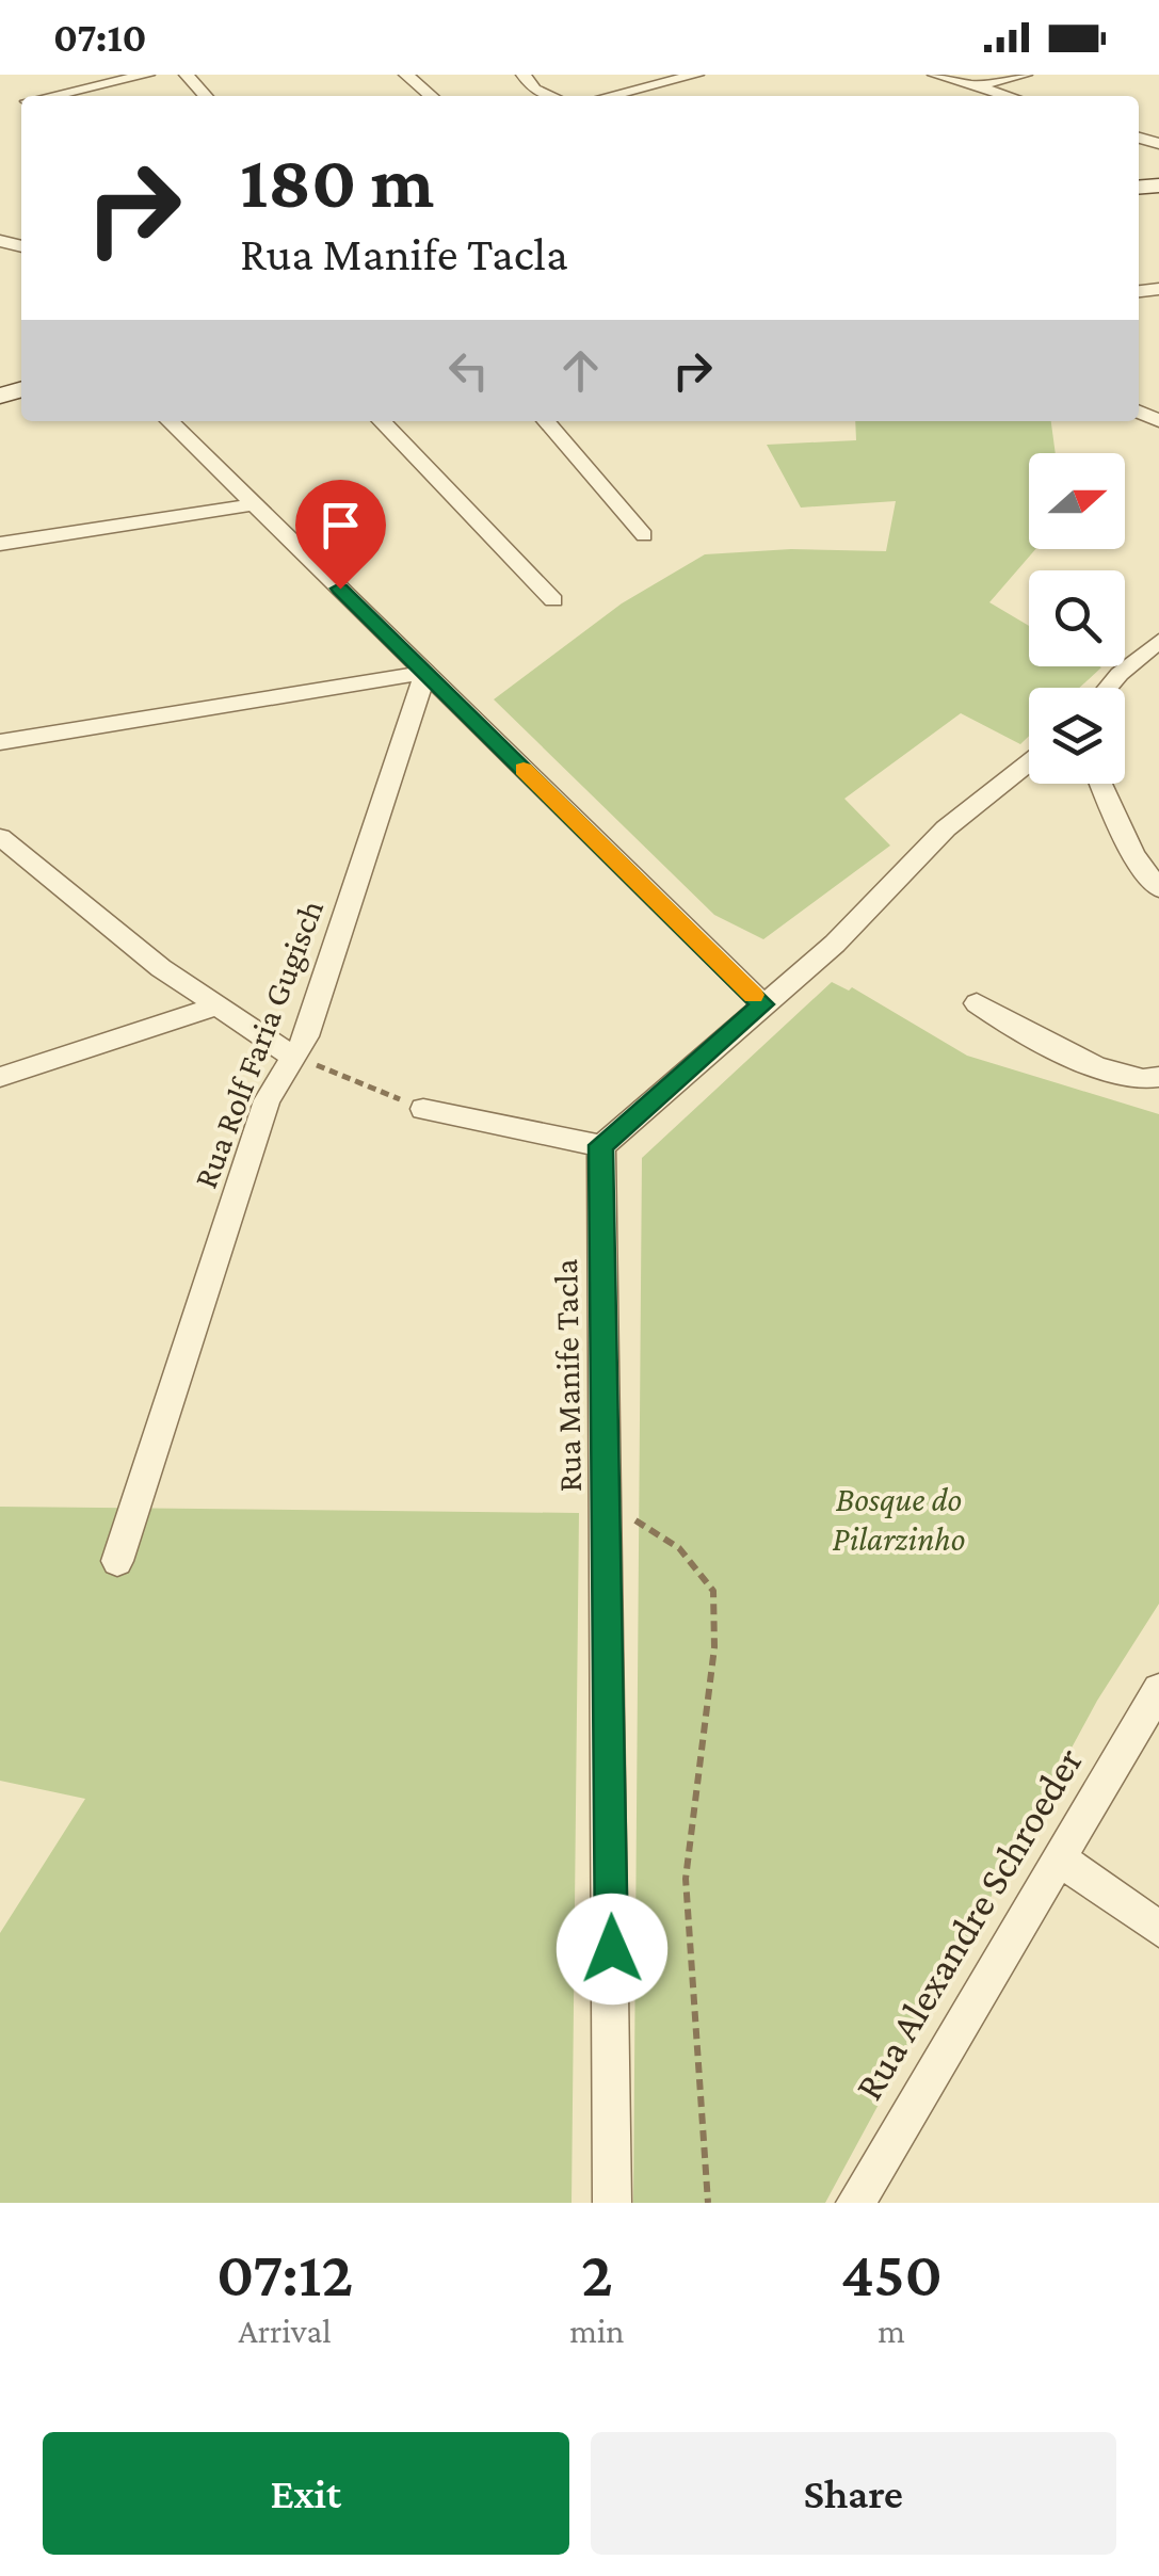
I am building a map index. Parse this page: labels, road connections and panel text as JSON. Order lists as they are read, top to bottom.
{
  "streets": {
    "street": ["Rua Rolf Faria Gugisch", "Rua Manife Tacla", "Rua Alexandre Schroeder"]
  },
  "parks": ["Bosque do Pilarzinho"],
  "north": "right",
  "page": {
    "status": "07:10",
    "turn": ["180 m", "Rua Manife Tacla"],
    "eta": [
      "07:12",
      "Arrival",
      "2",
      "min",
      "450",
      "m"
    ],
    "buttons": ["Exit", "Share"]
  }
}
